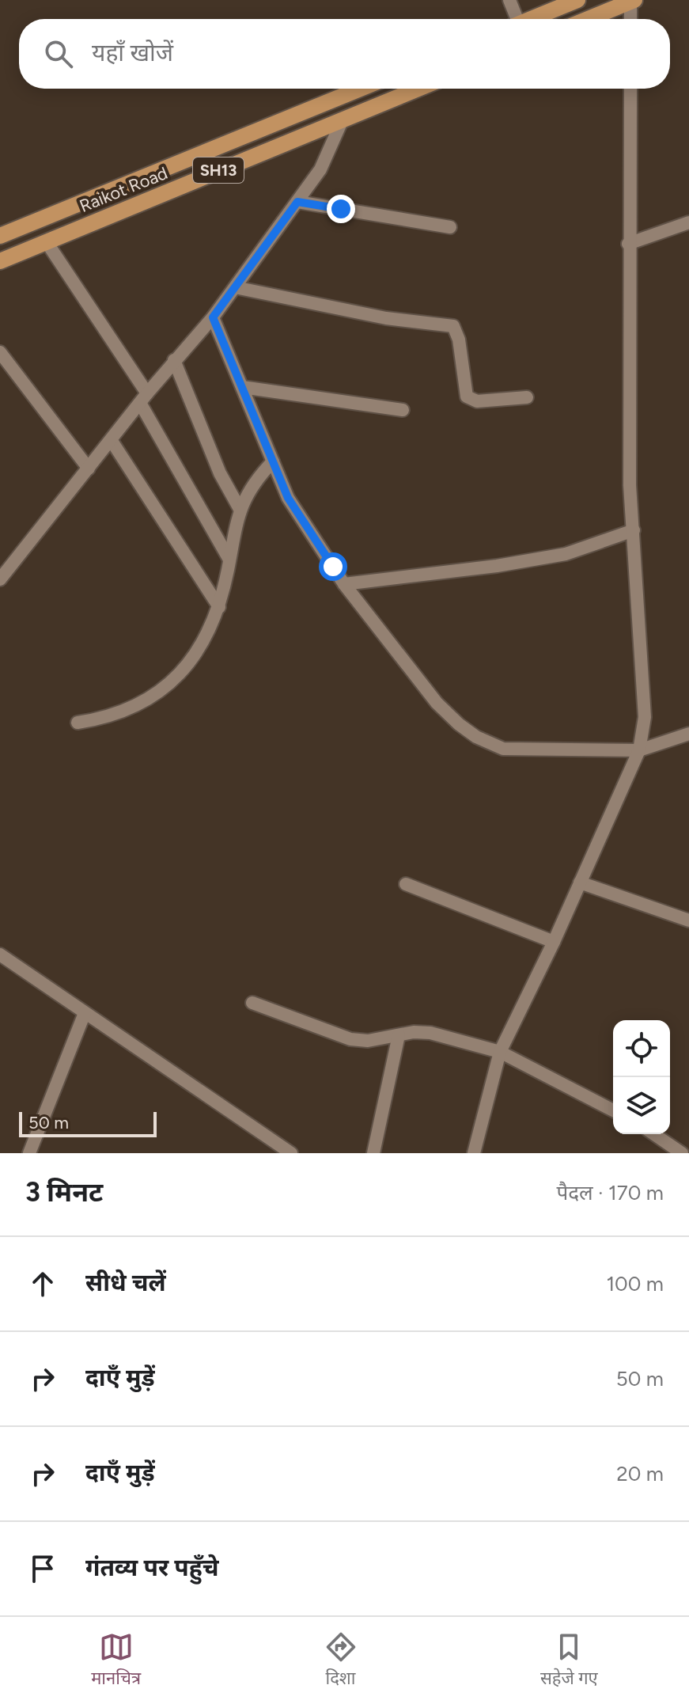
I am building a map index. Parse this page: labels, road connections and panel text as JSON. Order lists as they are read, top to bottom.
{
  "streets": {
    "main road": ["SH13", "Raikot Road"]
  },
  "scale_bar": "50 m",
  "page": {
    "search": "यहाँ खोजें",
    "scale": "50 m",
    "heading": ["3 मिनट", "पैदल · 170 m"],
    "list": [
      ["सीधे चलें", "100 m"],
      ["दाएँ मुड़ें", "50 m"],
      ["दाएँ मुड़ें", "20 m"],
      "गंतव्य पर पहुँचे"
    ],
    "nav": ["मानचित्र", "दिशा", "सहेजे गए"]
  }
}
